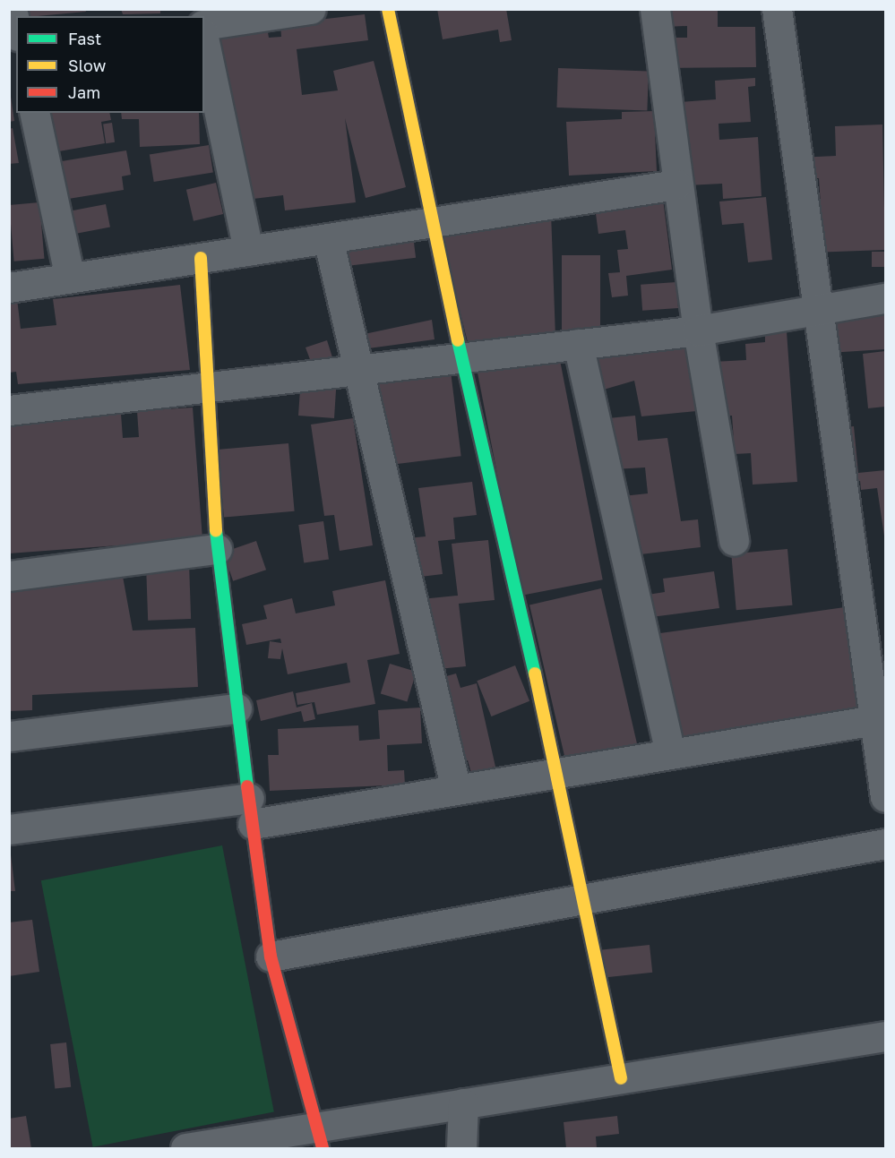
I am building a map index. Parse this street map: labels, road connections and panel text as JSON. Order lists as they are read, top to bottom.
{
  "legend": ["Fast", "Slow", "Jam"]
}
